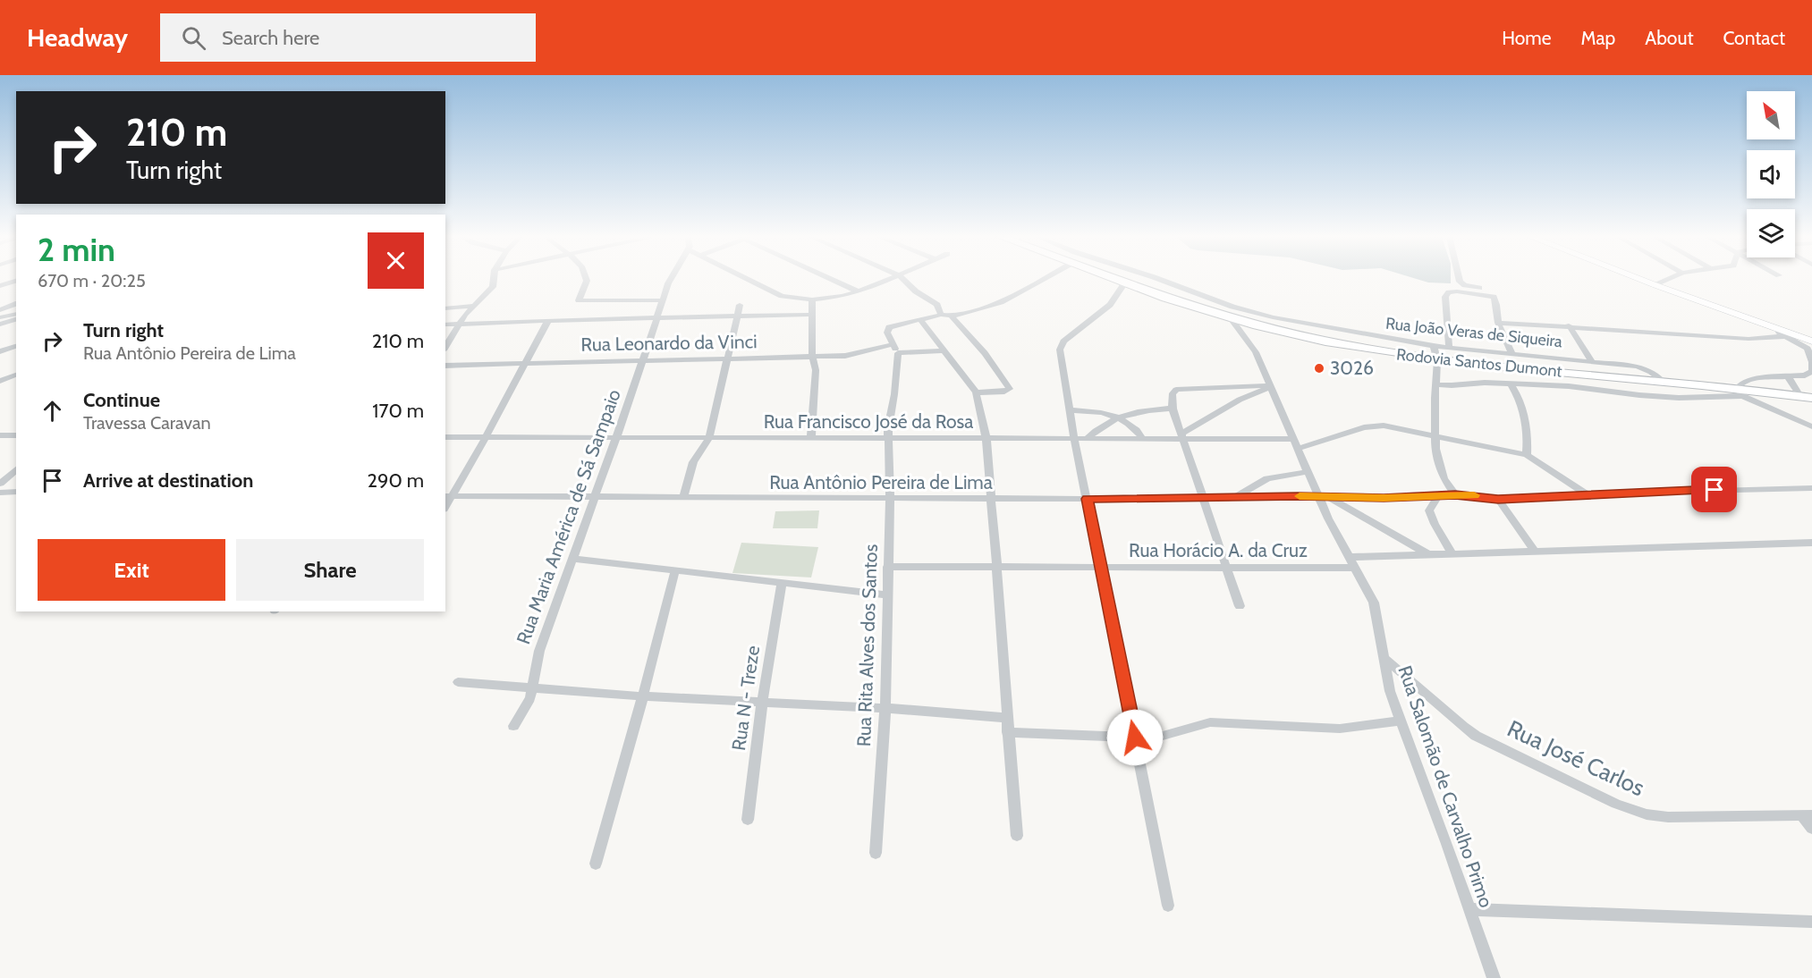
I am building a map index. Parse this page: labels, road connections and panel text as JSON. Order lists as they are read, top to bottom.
{
  "streets": {
    "highway": ["Rodovia Santos Dumont"],
    "street": [
      "Rua João Veras de Siqueira",
      "Rua Leonardo da Vinci",
      "Rua Francisco José da Rosa",
      "Rua Antônio Pereira de Lima",
      "Rua Maria América de Sá Sampaio",
      "Rua Horácio A. da Cruz",
      "Rua Rita Alves dos Santos",
      "Rua N - Treze",
      "Rua José Carlos",
      "Rua Salomão de Carvalho Primo"
    ]
  },
  "crossings": [
    ["Rua João Veras de Siqueira", "Rodovia Santos Dumont"],
    ["Rua Leonardo da Vinci", "Rua Maria América de Sá Sampaio"],
    ["Rodovia Santos Dumont", "Rua Salomão de Carvalho Primo"],
    ["Rua Francisco José da Rosa", "Rua Maria América de Sá Sampaio"],
    ["Rua Francisco José da Rosa", "Rua Rita Alves dos Santos"],
    ["Rua Francisco José da Rosa", "Rua Salomão de Carvalho Primo"],
    ["Rua Antônio Pereira de Lima", "Rua Maria América de Sá Sampaio"],
    ["Rua Antônio Pereira de Lima", "Rua Rita Alves dos Santos"],
    ["Rua Antônio Pereira de Lima", "Rua Salomão de Carvalho Primo"],
    ["Rua Horácio A. da Cruz", "Rua Rita Alves dos Santos"],
    ["Rua Horácio A. da Cruz", "Rua Salomão de Carvalho Primo"],
    ["Rua José Carlos", "Rua Salomão de Carvalho Primo"]
  ],
  "places": ["3026"],
  "north": "top left",
  "page": {
    "header": "Headway",
    "search": "Search here",
    "nav": [
      "Home",
      "Map",
      "About",
      "Contact"
    ],
    "turn": ["210 m", "Turn right"],
    "heading": ["2 min", "670 m · 20:25"],
    "list": [
      {
        "name": "Turn right",
        "note": "Rua Antônio Pereira de Lima",
        "value": "210 m"
      },
      {
        "name": "Continue",
        "note": "Travessa Caravan",
        "value": "170 m"
      },
      {
        "name": "Arrive at destination",
        "value": "290 m"
      }
    ],
    "buttons": ["Exit", "Share"]
  }
}
